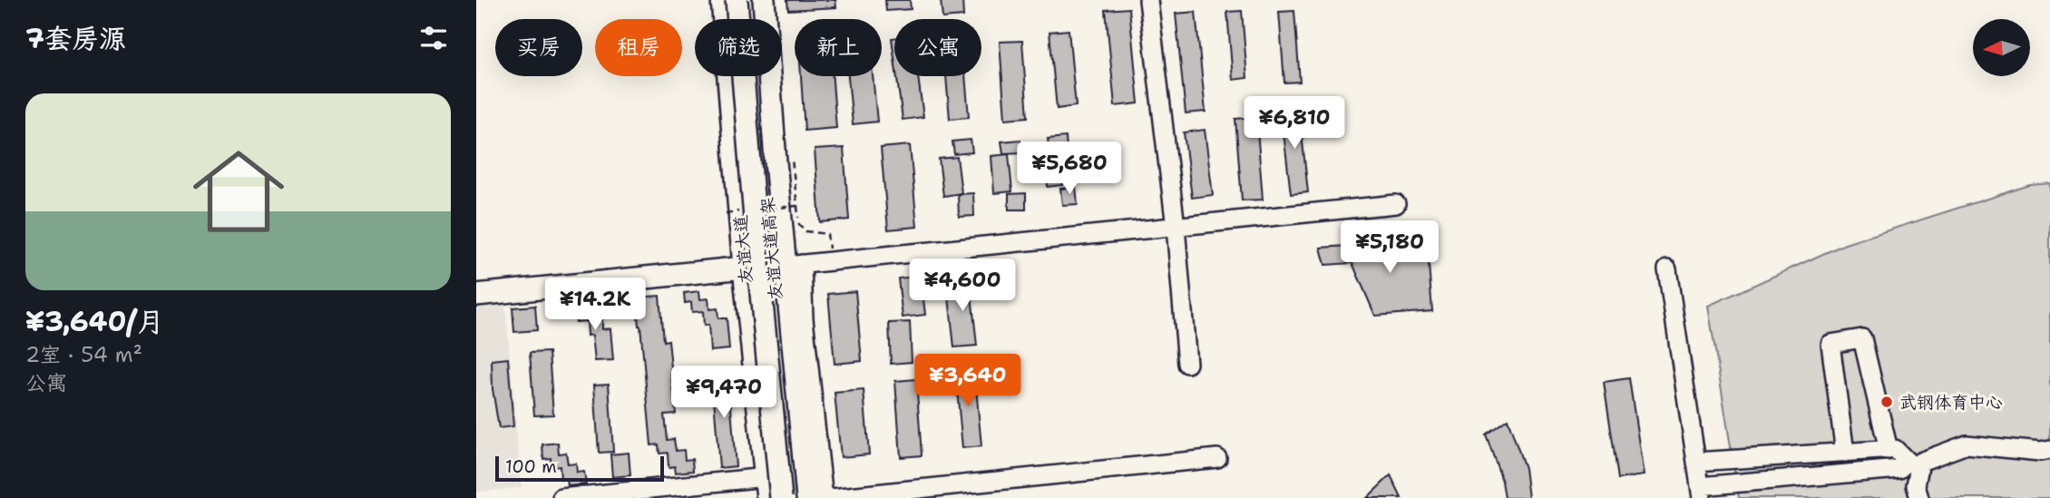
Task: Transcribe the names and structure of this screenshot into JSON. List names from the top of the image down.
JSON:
{
  "streets": {
    "main road": ["友谊大道高架", "友谊大道"]
  },
  "places": ["武钢体育中心"],
  "scale_bar": "100 m",
  "north": "left",
  "page": {
    "heading": "7套房源",
    "chip": [
      "买房",
      "租房",
      "筛选",
      "新上",
      "公寓"
    ],
    "list": [
      {
        "name": "¥3,640/月",
        "note": "2室 · 54 m² · 公寓"
      }
    ],
    "price": [
      "¥6,810",
      "¥5,680",
      "¥5,180",
      "¥4,600",
      "¥14.2K",
      "¥3,640",
      "¥9,470"
    ],
    "scale": "100 m"
  }
}
